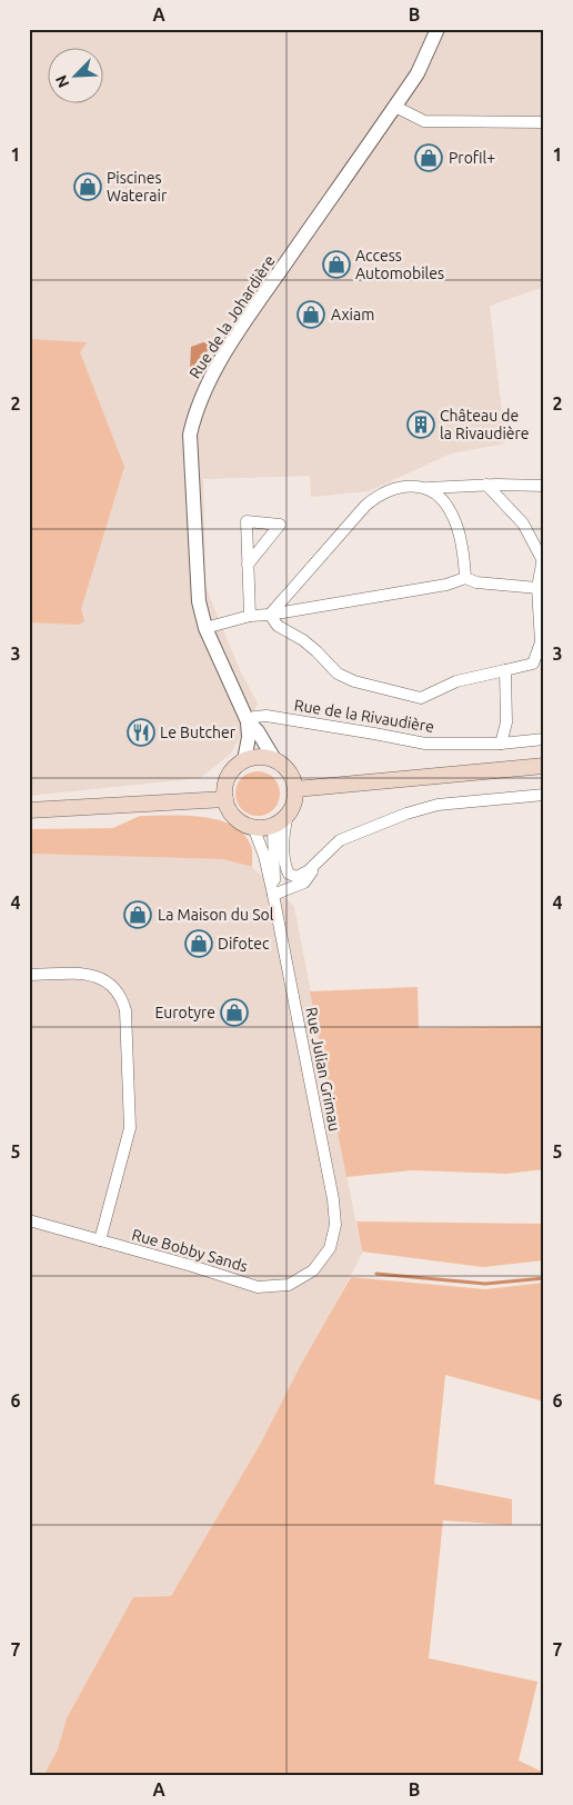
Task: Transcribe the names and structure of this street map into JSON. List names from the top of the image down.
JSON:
{
  "streets": {
    "street": [
      "Rue de la Johardière",
      "Rue de la Rivaudière",
      "Rue Julian Grimau",
      "Rue Bobby Sands"
    ]
  },
  "crossings": [
    ["Rue de la Johardière", "Rue de la Rivaudière"],
    ["Rue de la Johardière", "Rue Julian Grimau"],
    ["Rue Julian Grimau", "Rue Bobby Sands"]
  ],
  "places": {
    "shop": [
      "Profil+",
      "Piscines Waterair",
      "Access Automobiles",
      "Axiam",
      "La Maison du Sol",
      "Difotec",
      "Eurotyre"
    ],
    "building": ["Château de la Rivaudière"],
    "restaurant": ["Le Butcher"]
  },
  "north": "bottom left",
  "grid": {
    "columns": ["A", "B"],
    "rows": [
      "1",
      "2",
      "3",
      "4",
      "5",
      "6",
      "7"
    ]
  }
}
